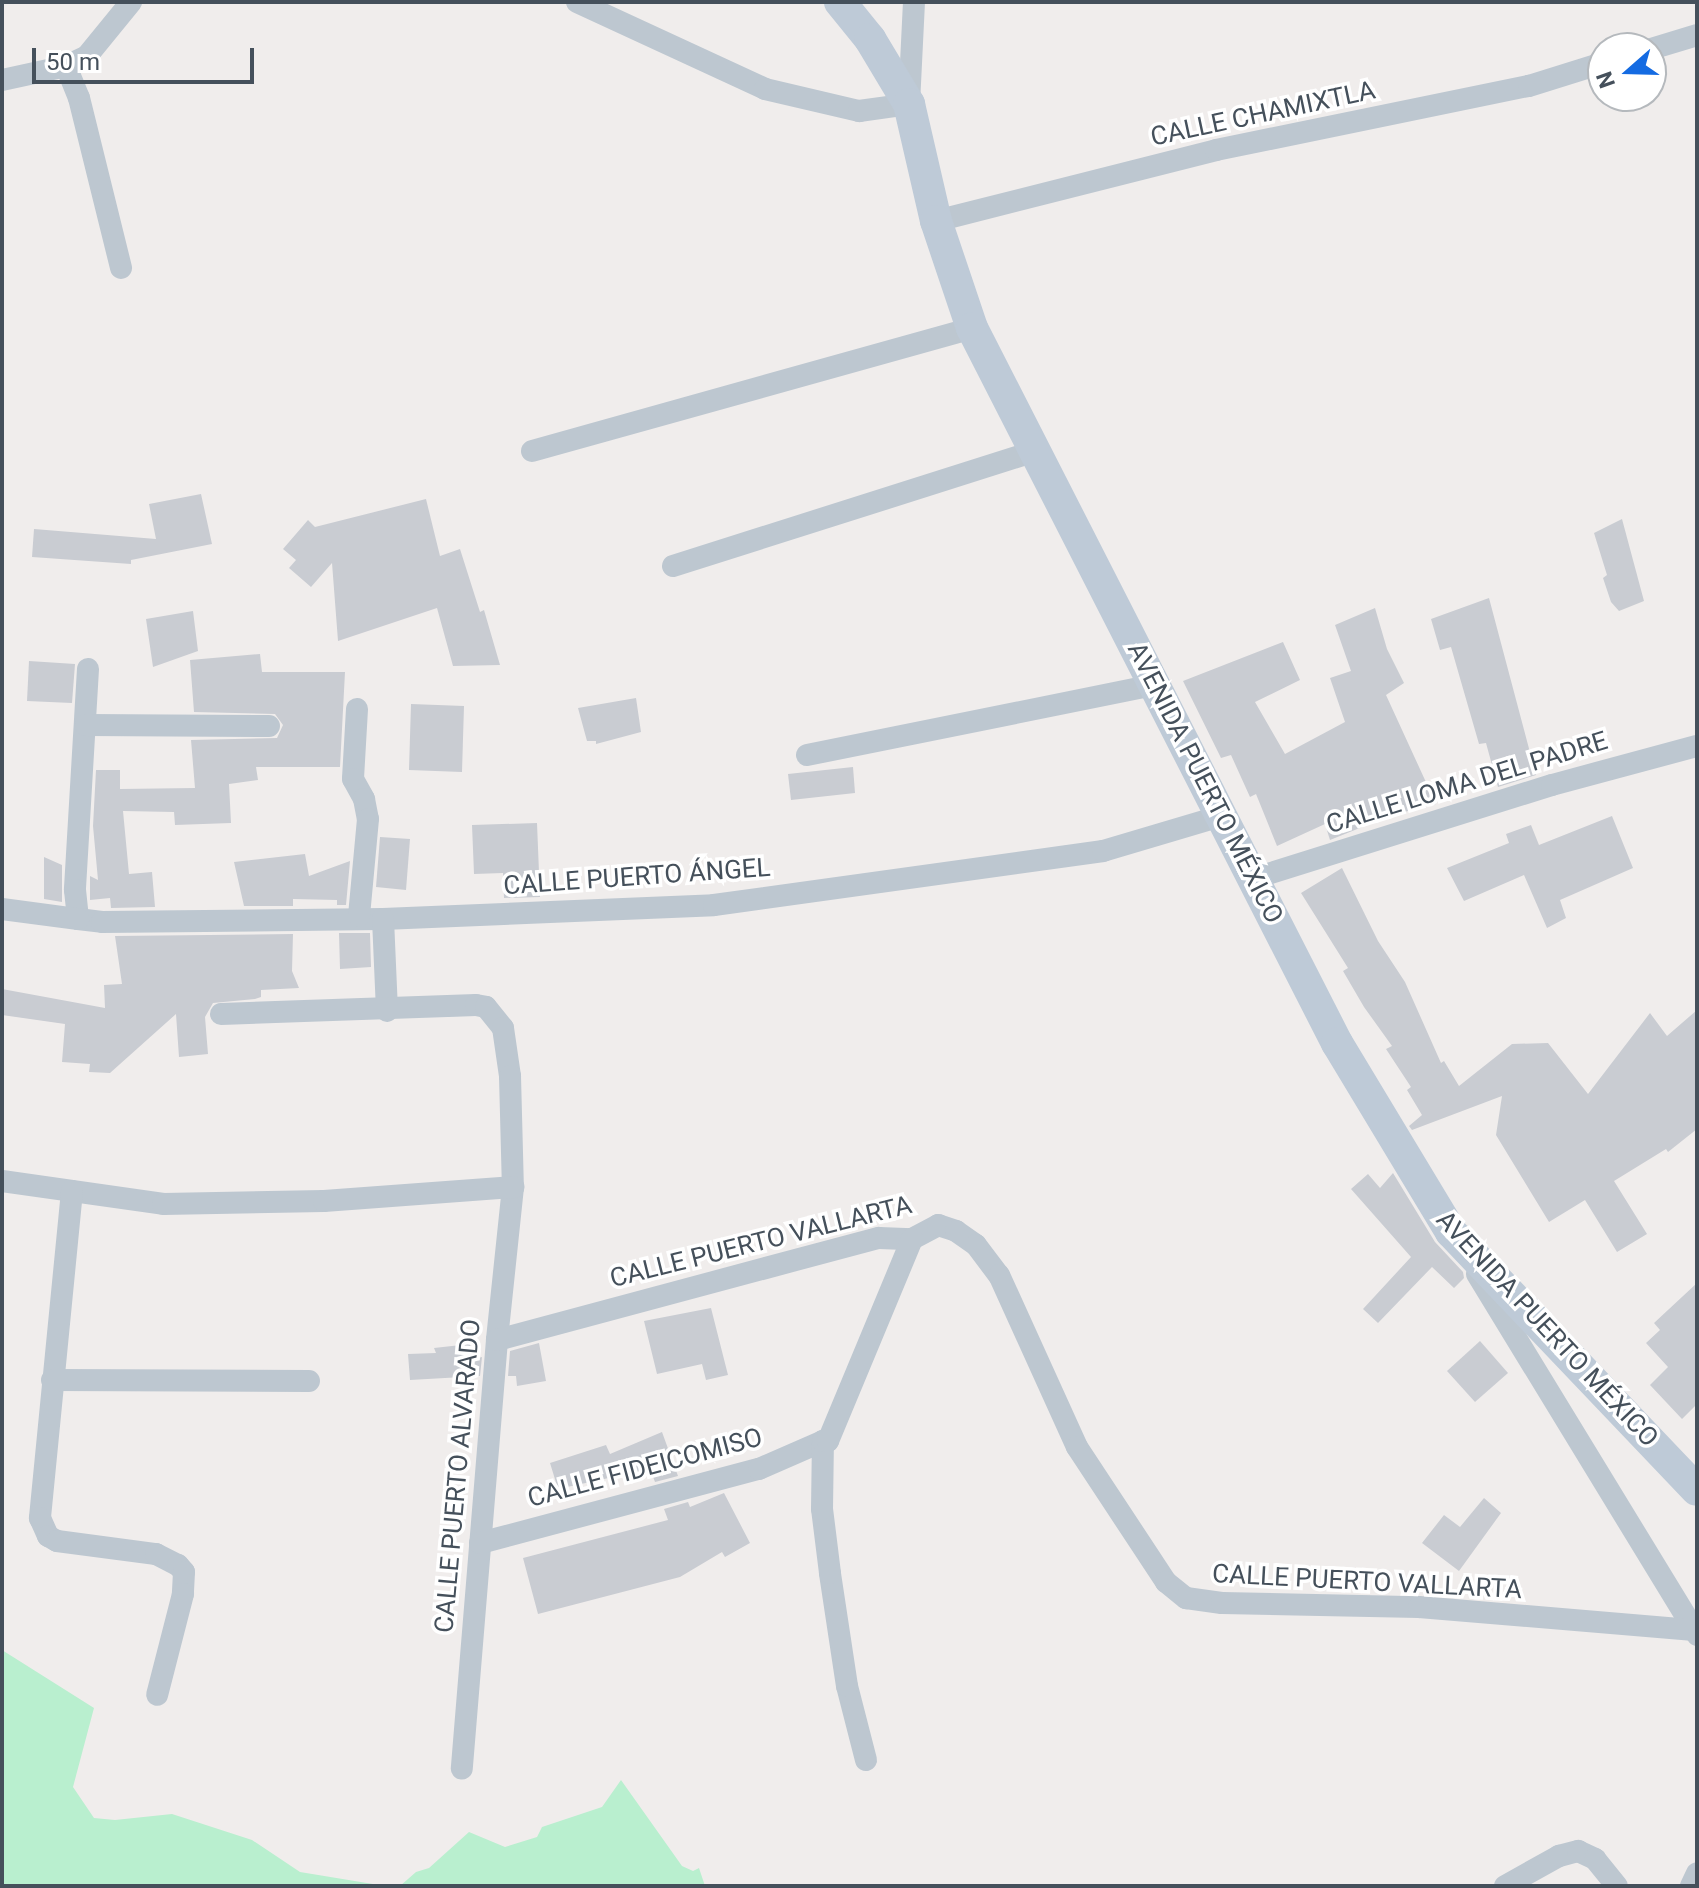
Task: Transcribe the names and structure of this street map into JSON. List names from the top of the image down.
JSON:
{
  "streets": {
    "main road": ["AVENIDA PUERTO MÉXICO"],
    "street": [
      "CALLE CHAMIXTLA",
      "CALLE LOMA DEL PADRE",
      "CALLE PUERTO ÁNGEL",
      "CALLE PUERTO VALLARTA",
      "CALLE FIDEICOMISO",
      "CALLE PUERTO ALVARADO"
    ]
  },
  "crossings": [
    ["CALLE CHAMIXTLA", "AVENIDA PUERTO MÉXICO"],
    ["AVENIDA PUERTO MÉXICO", "CALLE LOMA DEL PADRE"],
    ["AVENIDA PUERTO MÉXICO", "CALLE PUERTO ÁNGEL"],
    ["CALLE PUERTO VALLARTA", "CALLE PUERTO ALVARADO"],
    ["CALLE FIDEICOMISO", "CALLE PUERTO ALVARADO"]
  ],
  "scale_bar": "50 m",
  "north": "left"
}
